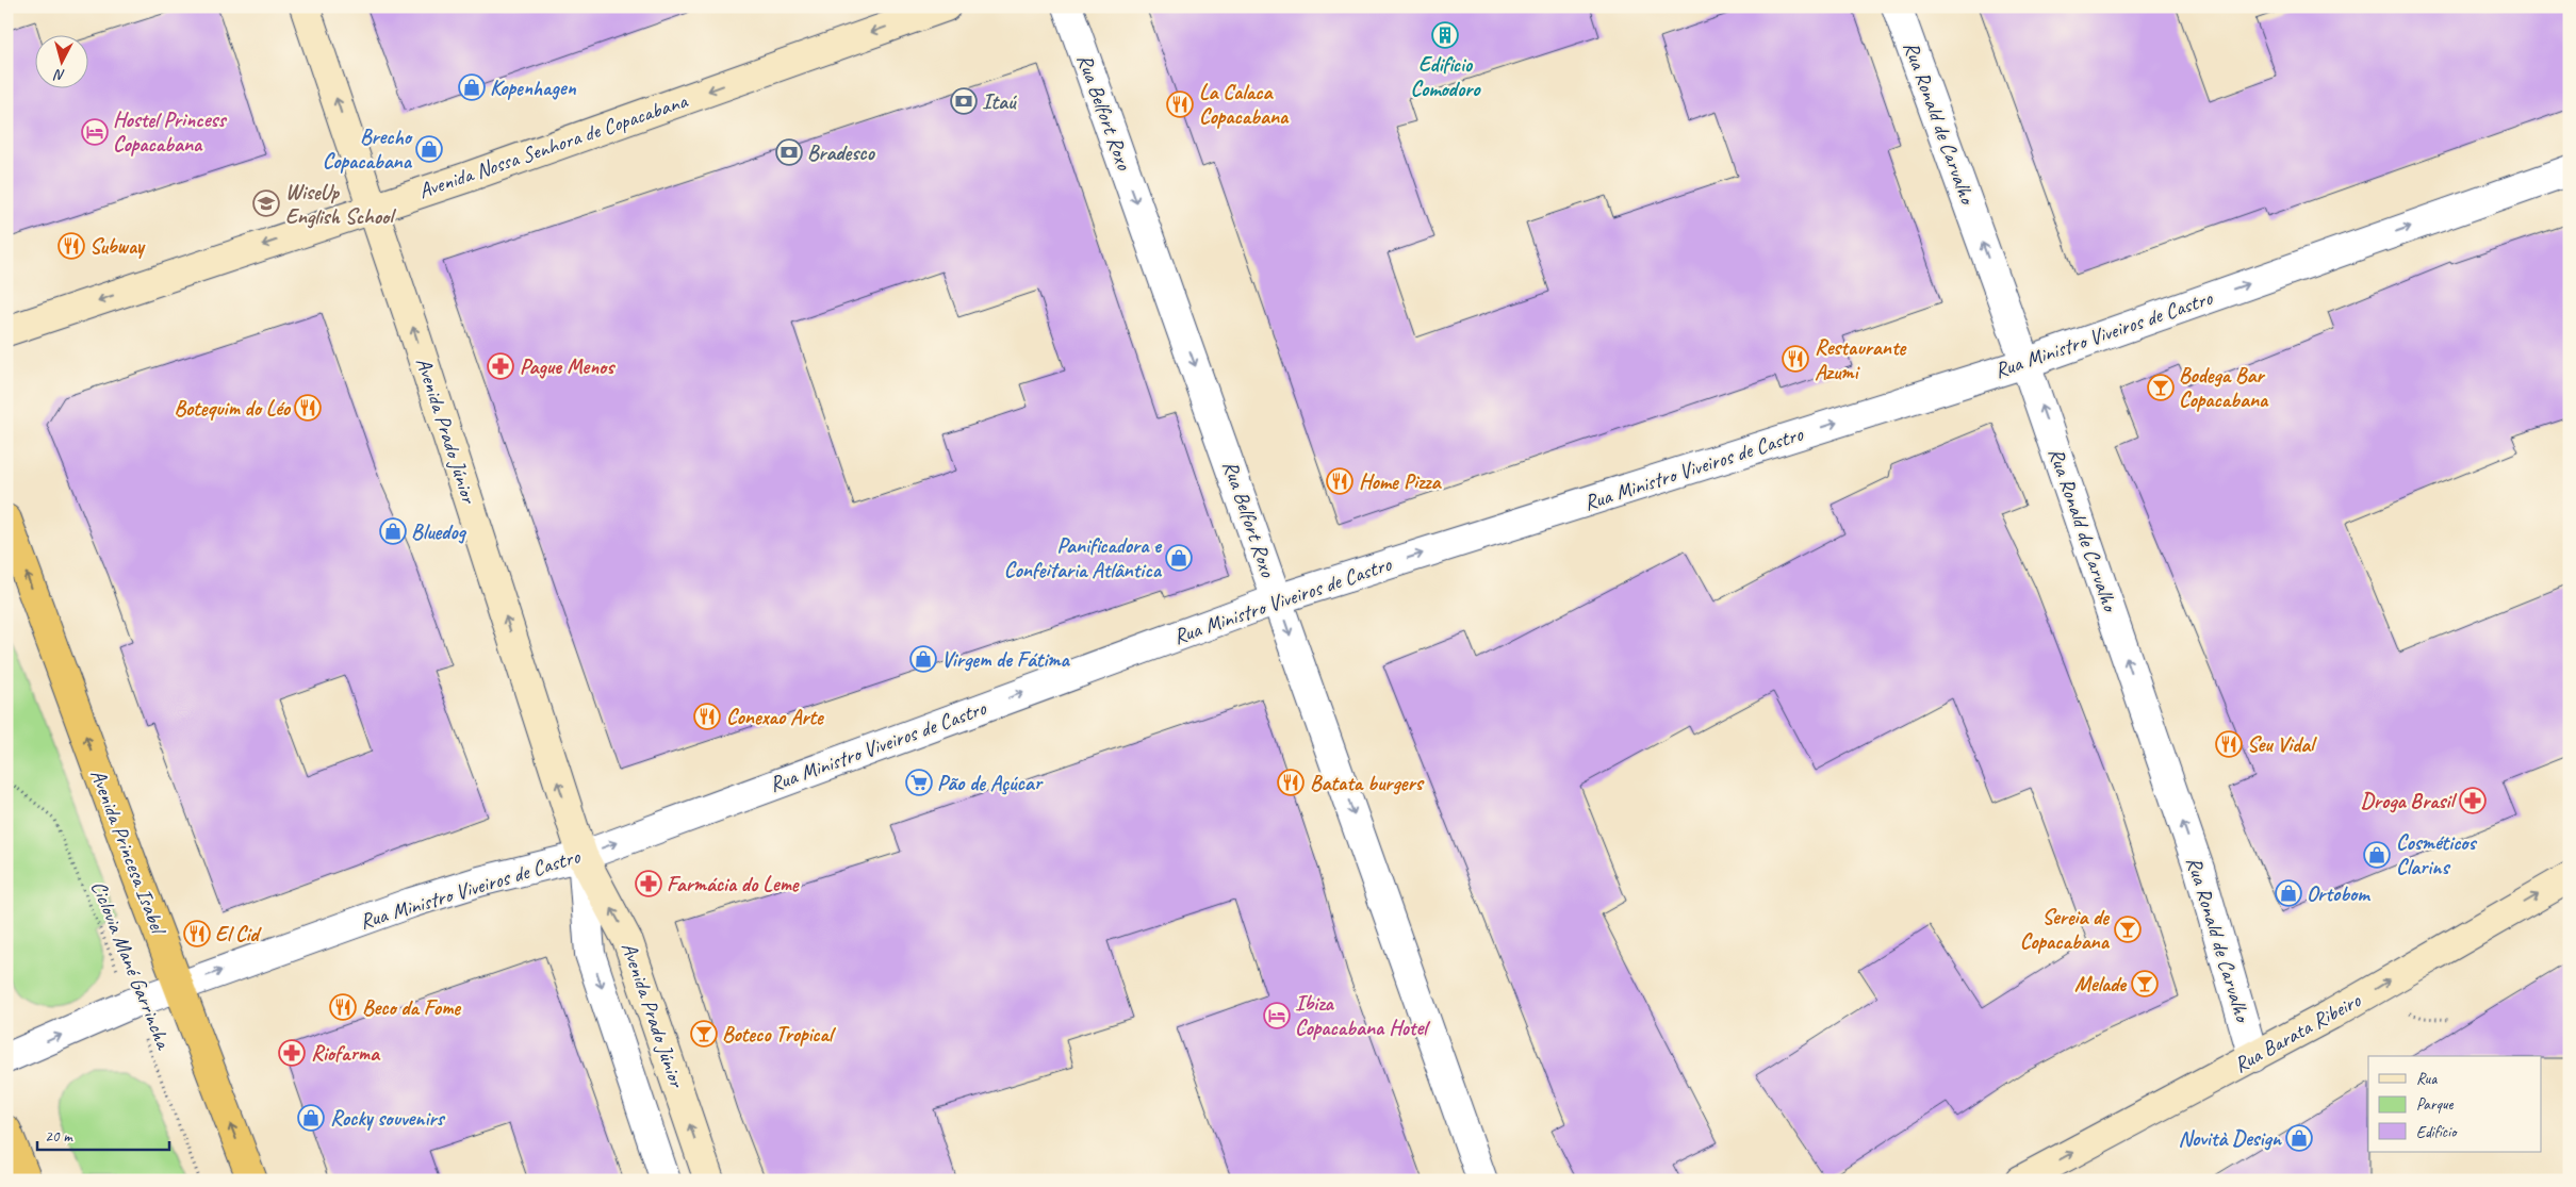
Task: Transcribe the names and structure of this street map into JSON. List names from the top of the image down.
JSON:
{
  "streets": {
    "highway": ["Avenida Princesa Isabel"],
    "main road": ["Avenida Nossa Senhora de Copacabana", "Avenida Prado Júnior", "Rua Barata Ribeiro"],
    "street": ["Rua Belfort Roxo", "Rua Ronald de Carvalho", "Rua Ministro Viveiros de Castro"],
    "path": ["Ciclovia Mané Garrincha"]
  },
  "crossings": [
    ["Rua Belfort Roxo", "Rua Ministro Viveiros de Castro"],
    ["Rua Ronald de Carvalho", "Rua Ministro Viveiros de Castro"],
    ["Rua Ronald de Carvalho", "Rua Barata Ribeiro"],
    ["Avenida Nossa Senhora de Copacabana", "Avenida Prado Júnior"],
    ["Rua Ministro Viveiros de Castro", "Avenida Prado Júnior"],
    ["Rua Ministro Viveiros de Castro", "Avenida Princesa Isabel"],
    ["Rua Ministro Viveiros de Castro", "Ciclovia Mané Garrincha"]
  ],
  "one_way": [
    "Rua Belfort Roxo",
    "Rua Ronald de Carvalho",
    "Avenida Nossa Senhora de Copacabana",
    "Rua Ministro Viveiros de Castro",
    "Avenida Princesa Isabel",
    "Rua Barata Ribeiro"
  ],
  "places": {
    "building": ["Edificio Comodoro"],
    "shop": [
      "Kopenhagen",
      "Brecho Copacabana",
      "Bluedog",
      "Panificadora e Confeitaria Atlântica",
      "Virgem de Fátima",
      "Cosméticos Clarins",
      "Ortobom",
      "Rocky souvenirs",
      "Novità Design"
    ],
    "bank": ["Itaú", "Bradesco"],
    "restaurant": [
      "La Calaca Copacabana",
      "Subway",
      "Restaurante Azumi",
      "Botequim do Léo",
      "Home Pizza",
      "Conexao Arte",
      "Seu Vidal",
      "Batata burgers",
      "El Cid",
      "Beco da Fome"
    ],
    "hotel": ["Hostel Princess Copacabana", "Ibiza Copacabana Hotel"],
    "school or university": ["WiseUp English School"],
    "pharmacy": [
      "Pague Menos",
      "Droga Brasil",
      "Farmácia do Leme",
      "Riofarma"
    ],
    "bar": [
      "Bodega Bar Copacabana",
      "Sereia de Copacabana",
      "Melade",
      "Boteco Tropical"
    ],
    "supermarket": ["Pão de Açúcar"]
  },
  "legend": ["Rua", "Parque", "Edifício"],
  "scale_bar": "20 m",
  "north": "bottom"
}
